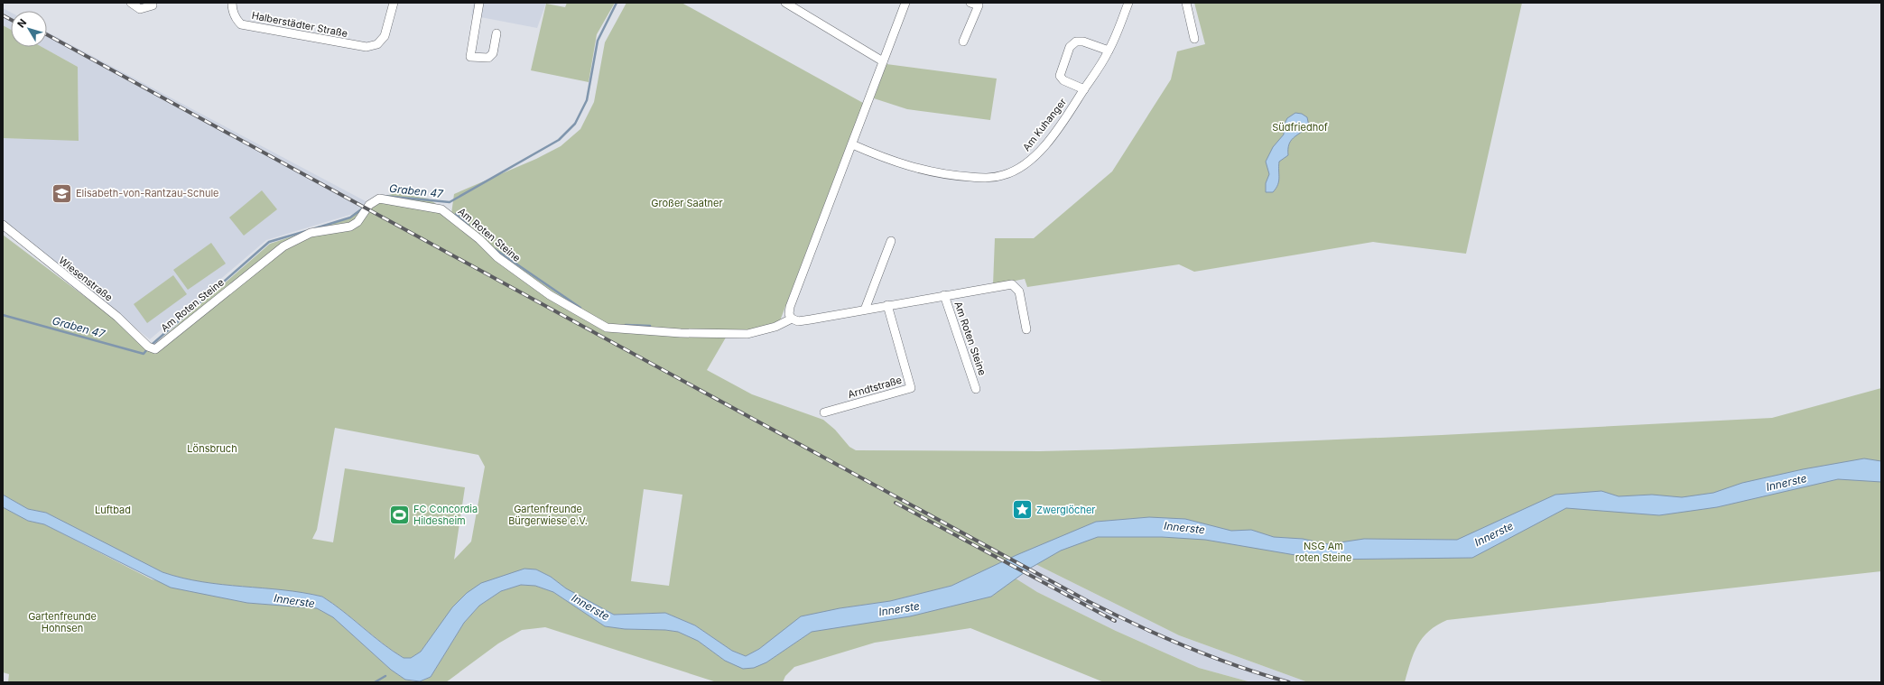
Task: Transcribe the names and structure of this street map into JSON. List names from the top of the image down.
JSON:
{
  "streets": {
    "street": [
      "Halberstädter Straße",
      "Am Kuhanger",
      "Am Roten Steine",
      "Wiesenstraße",
      "Arndtstraße"
    ]
  },
  "crossings": [
    ["Am Roten Steine", "Wiesenstraße"],
    ["Am Roten Steine", "Arndtstraße"]
  ],
  "water": ["Graben 47", "Innerste"],
  "parks": [
    "Südfriedhof",
    "Großer Saatner",
    "Lönsbruch",
    "Gartenfreunde Bürgerwiese e.V.",
    "Luftbad",
    "NSG Am roten Steine",
    "Gartenfreunde Hohnsen"
  ],
  "places": {
    "school or university": ["Elisabeth-von-Rantzau-Schule"],
    "place": ["Zwerglöcher"],
    "sports": ["FC Concordia Hildesheim"]
  },
  "north": "top left"
}
